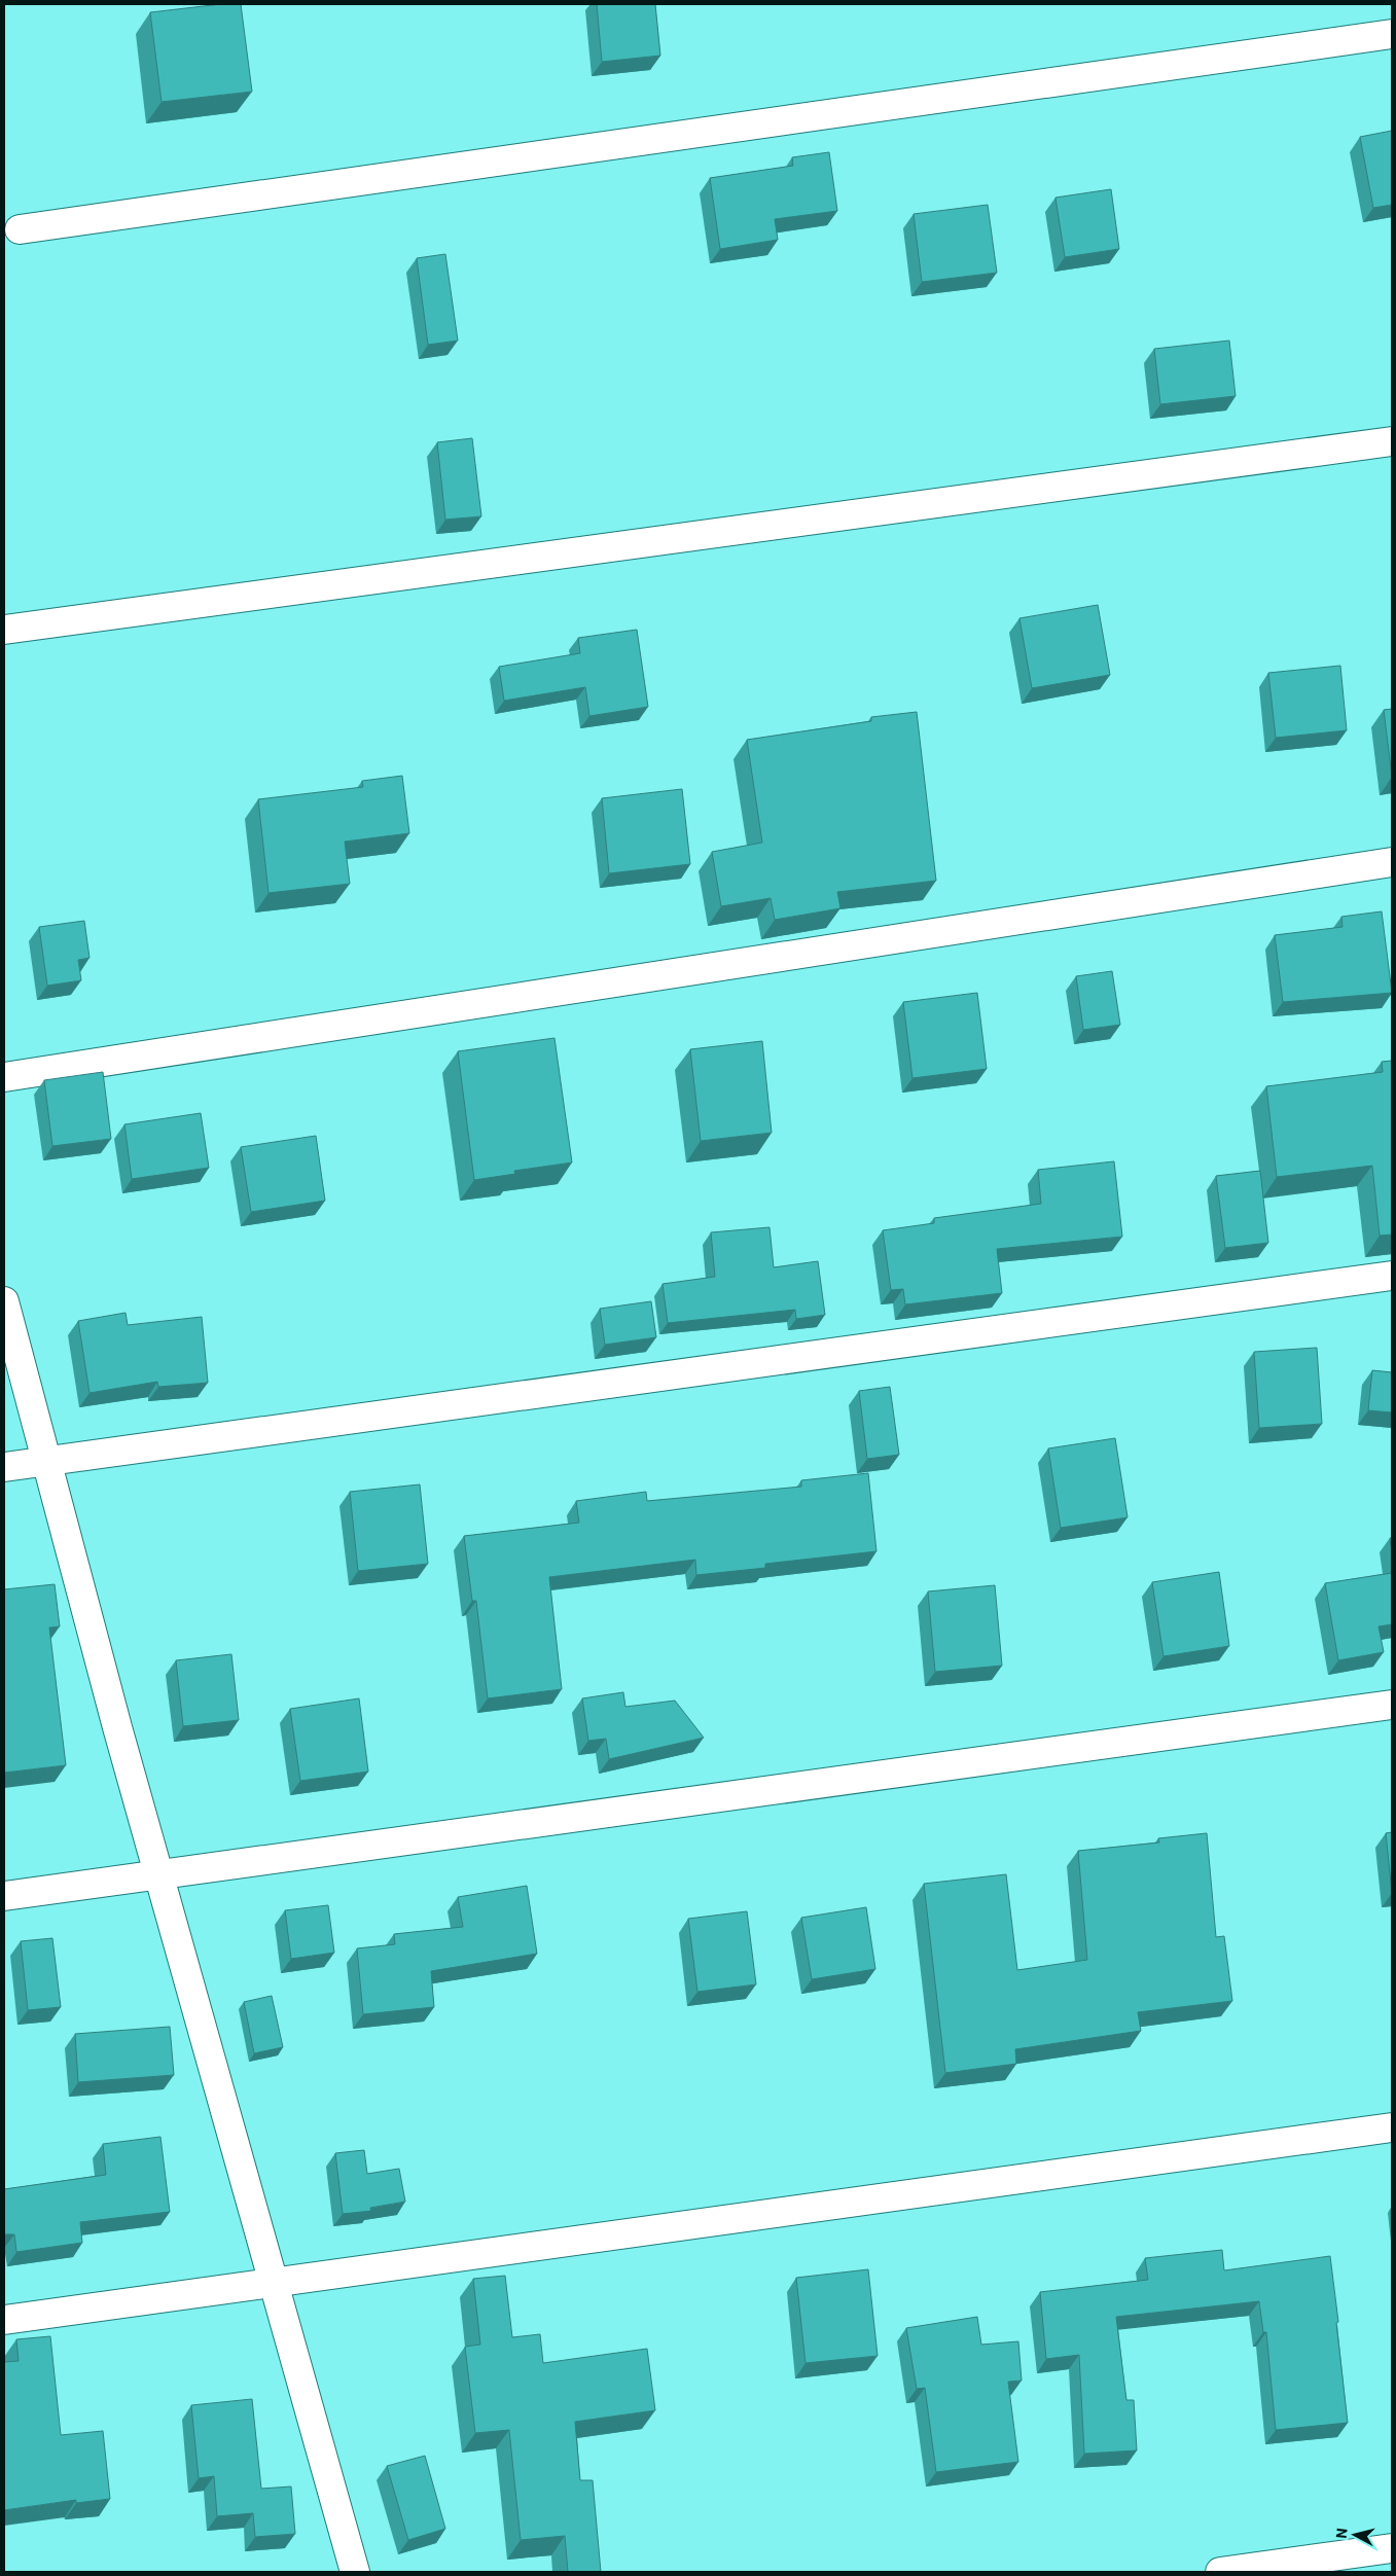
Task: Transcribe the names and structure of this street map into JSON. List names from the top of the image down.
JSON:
{
  "north": "left"
}
